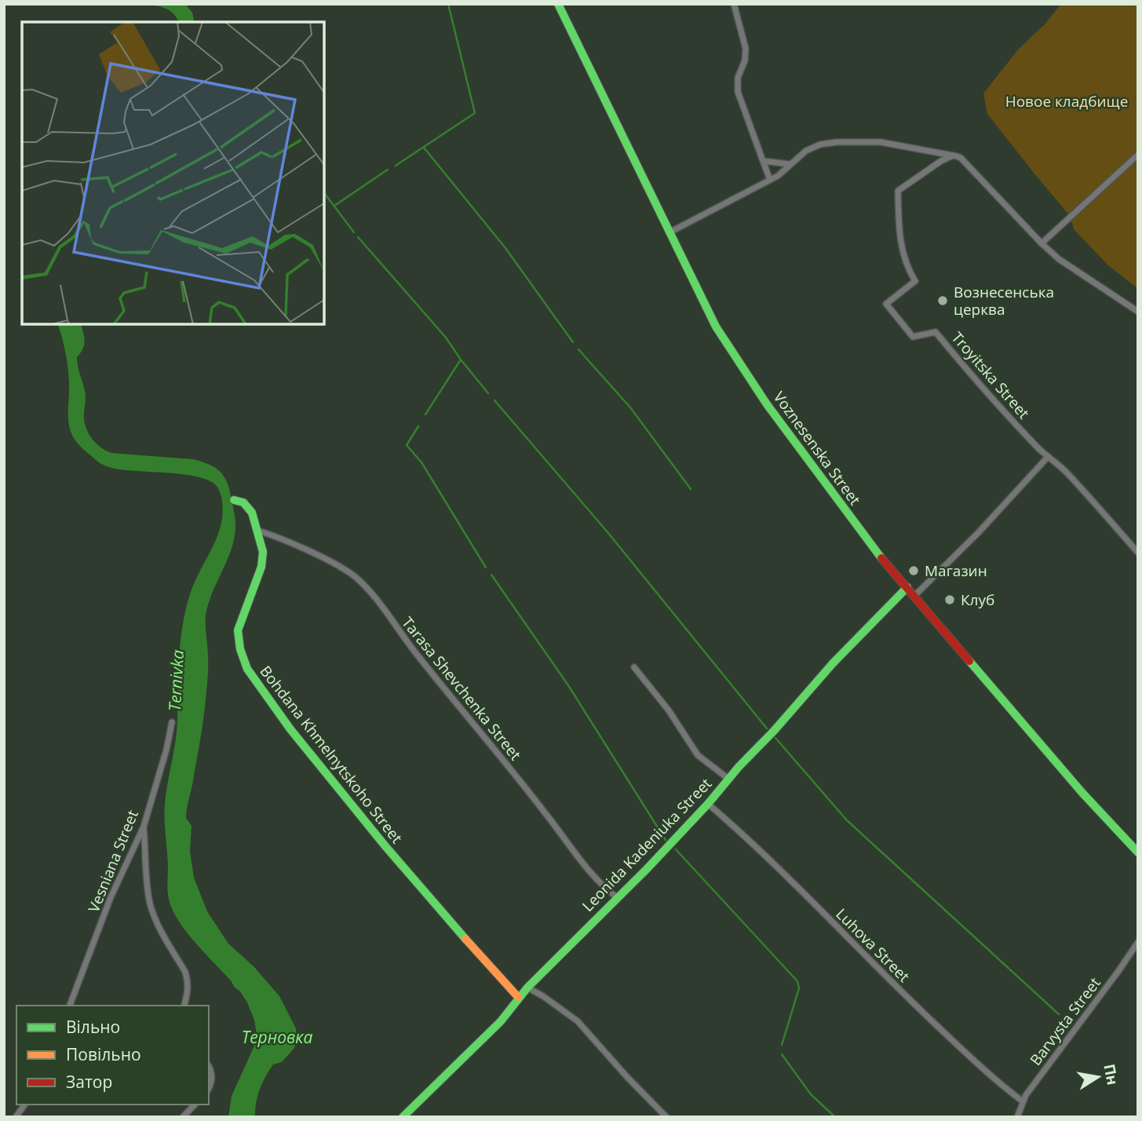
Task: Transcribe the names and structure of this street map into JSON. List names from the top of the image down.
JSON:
{
  "streets": {
    "street": [
      "Troyitska Street",
      "Voznesenska Street",
      "Tarasa Shevchenka Street",
      "Bohdana Khmelnytskoho Street",
      "Leonida Kadeniuka Street",
      "Vesniana Street",
      "Luhova Street",
      "Barvysta Street"
    ]
  },
  "crossings": [
    ["Voznesenska Street", "Leonida Kadeniuka Street"],
    ["Tarasa Shevchenka Street", "Bohdana Khmelnytskoho Street"],
    ["Tarasa Shevchenka Street", "Leonida Kadeniuka Street"],
    ["Bohdana Khmelnytskoho Street", "Leonida Kadeniuka Street"],
    ["Leonida Kadeniuka Street", "Luhova Street"],
    ["Luhova Street", "Barvysta Street"]
  ],
  "water": ["Ternivka", "Терновка"],
  "parks": ["Новое кладбище"],
  "places": ["Вознесенська церква", "Магазин", "Клуб"],
  "legend": ["Вільно", "Повільно", "Затор"],
  "north": "right"
}
